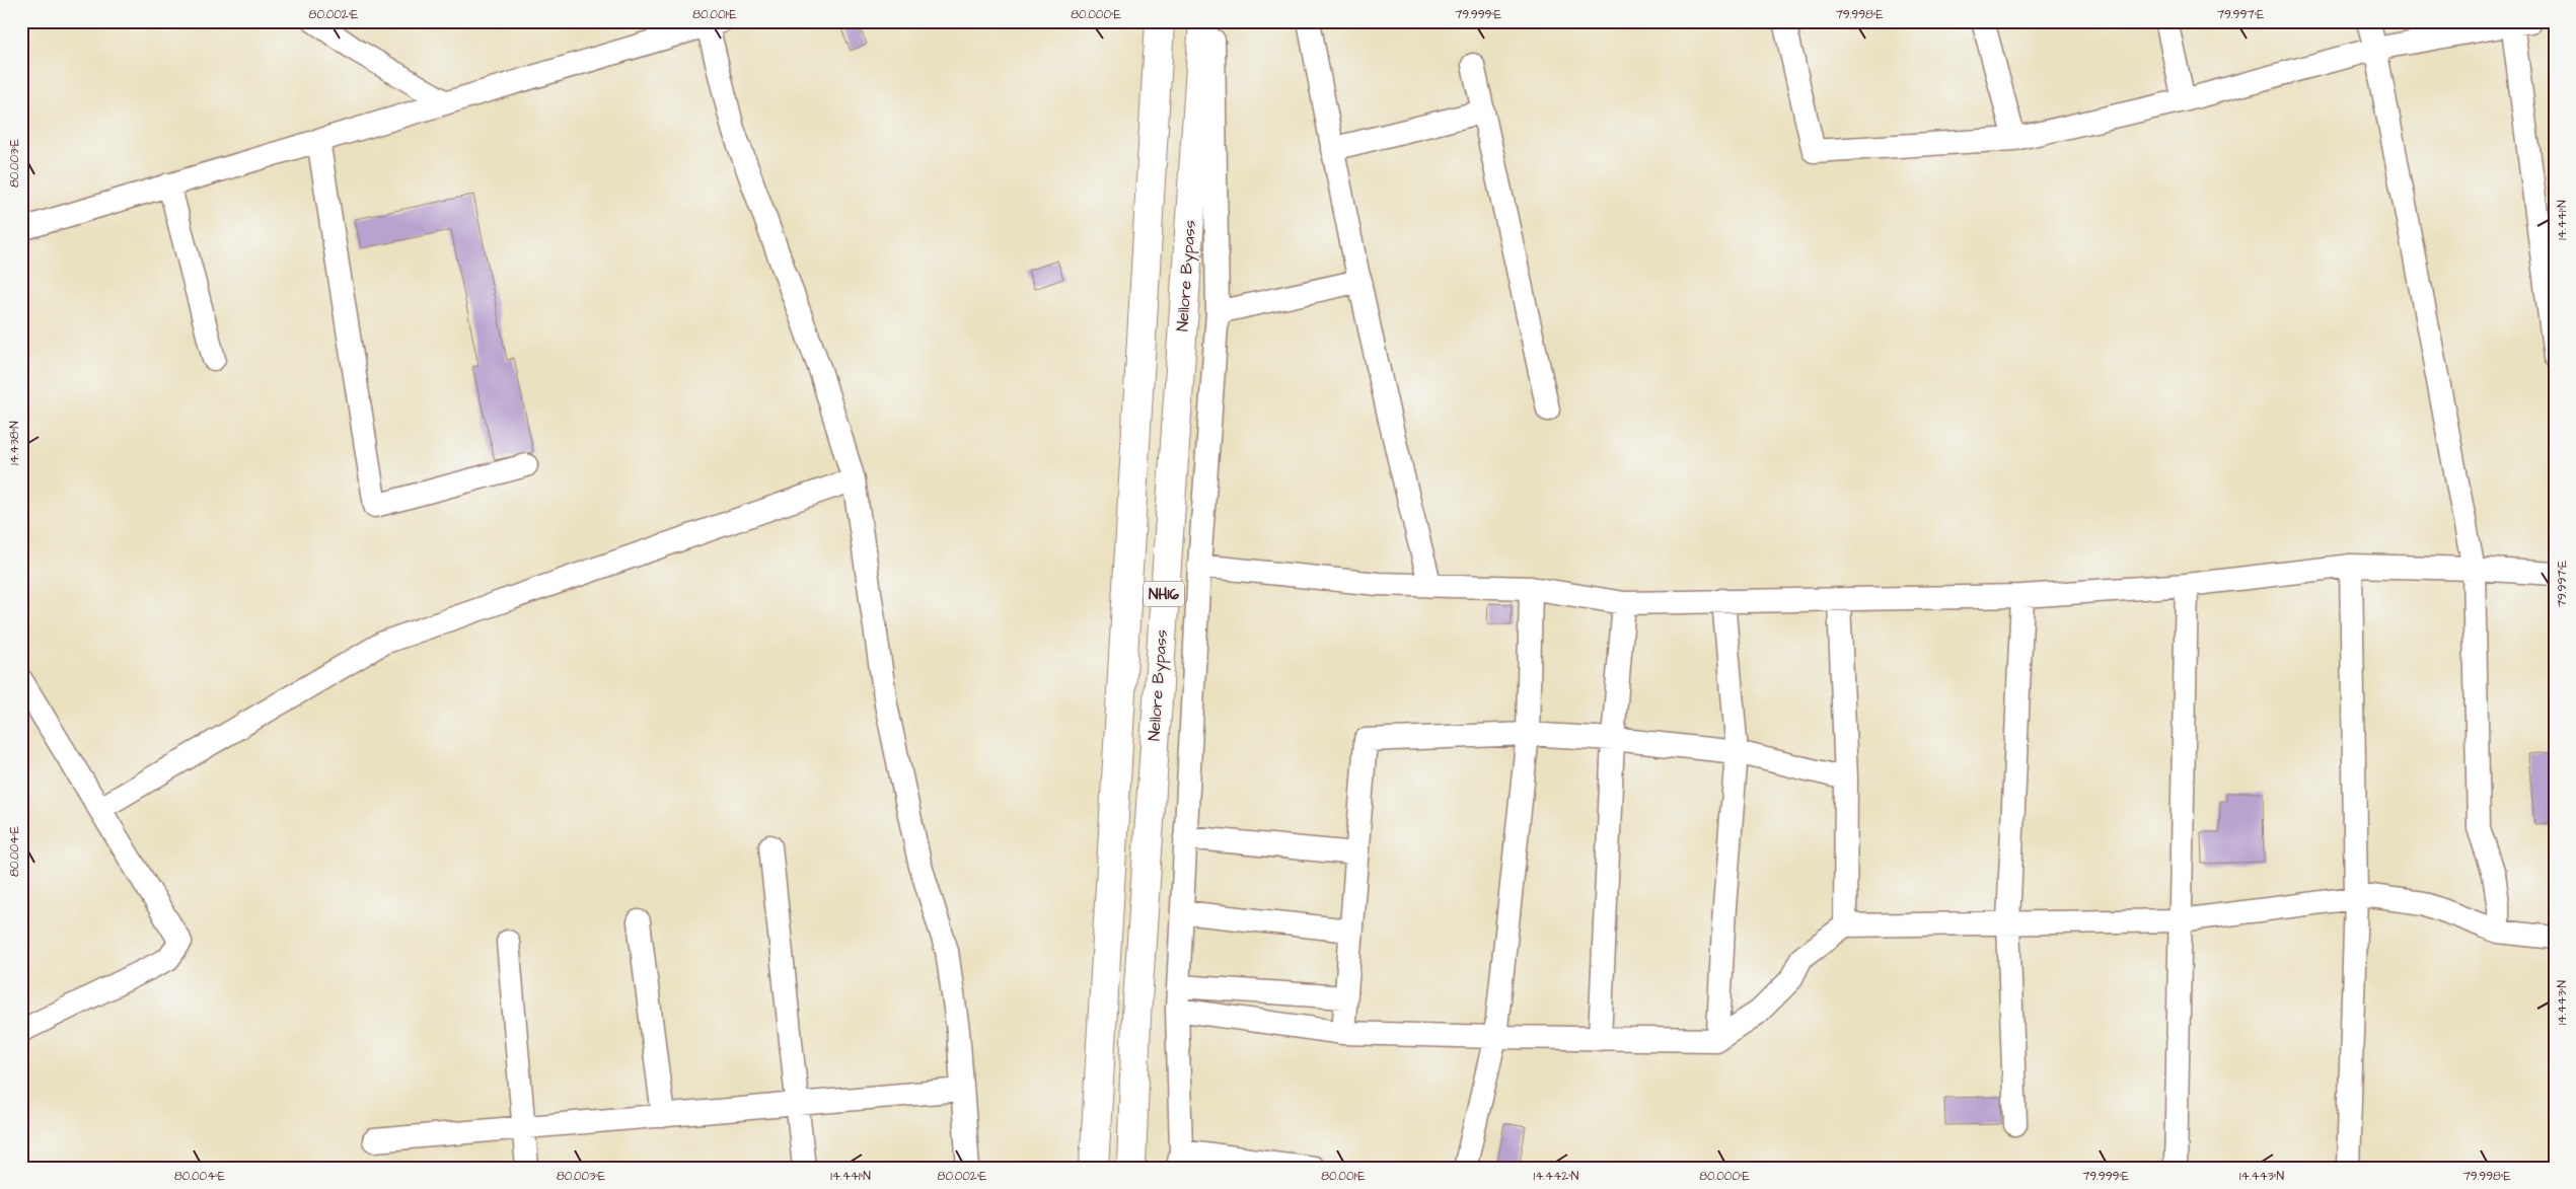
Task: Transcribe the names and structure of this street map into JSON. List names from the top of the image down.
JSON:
{
  "streets": {
    "highway": ["Nellore Bypass", "NH16"]
  },
  "coordinates": [
    "80.002°E",
    "80.001°E",
    "80.000°E",
    "79.999°E",
    "79.998°E",
    "79.997°E",
    "80.003°E",
    "14.441°N",
    "14.438°N",
    "80.004°E",
    "14.443°N",
    "14.442°N"
  ]
}
